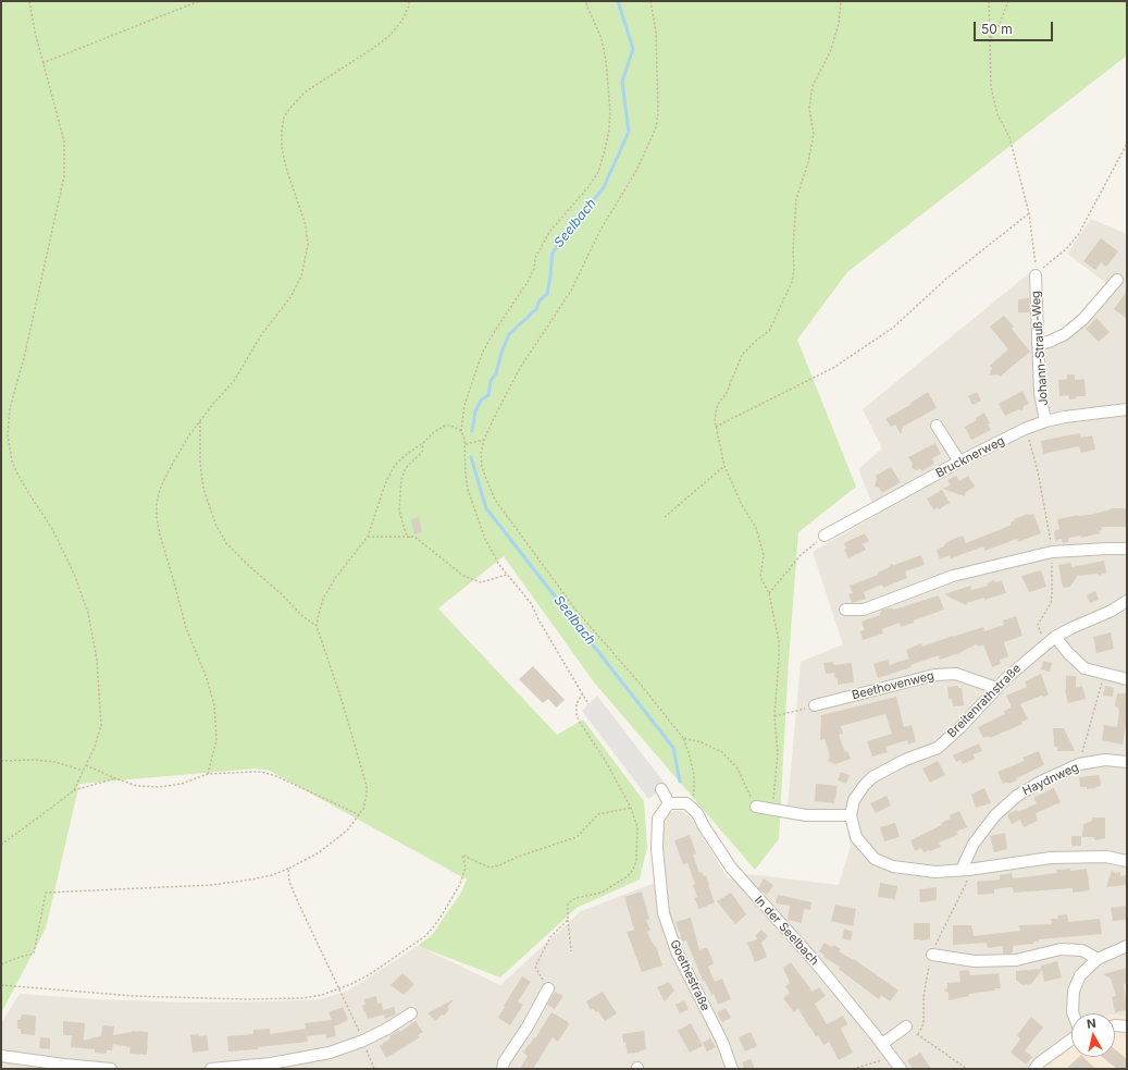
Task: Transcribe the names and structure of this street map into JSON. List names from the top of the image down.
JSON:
{
  "streets": {
    "street": [
      "Johann-Strauß-Weg",
      "Brucknerweg",
      "Beethovenweg",
      "Breitenrathstraße",
      "Haydnweg",
      "In der Seelbach",
      "Goethestraße"
    ]
  },
  "crossings": [
    ["Johann-Strauß-Weg", "Brucknerweg"],
    ["Beethovenweg", "Breitenrathstraße"]
  ],
  "water": ["Seelbach"],
  "scale_bar": "50 m",
  "north": "top"
}
